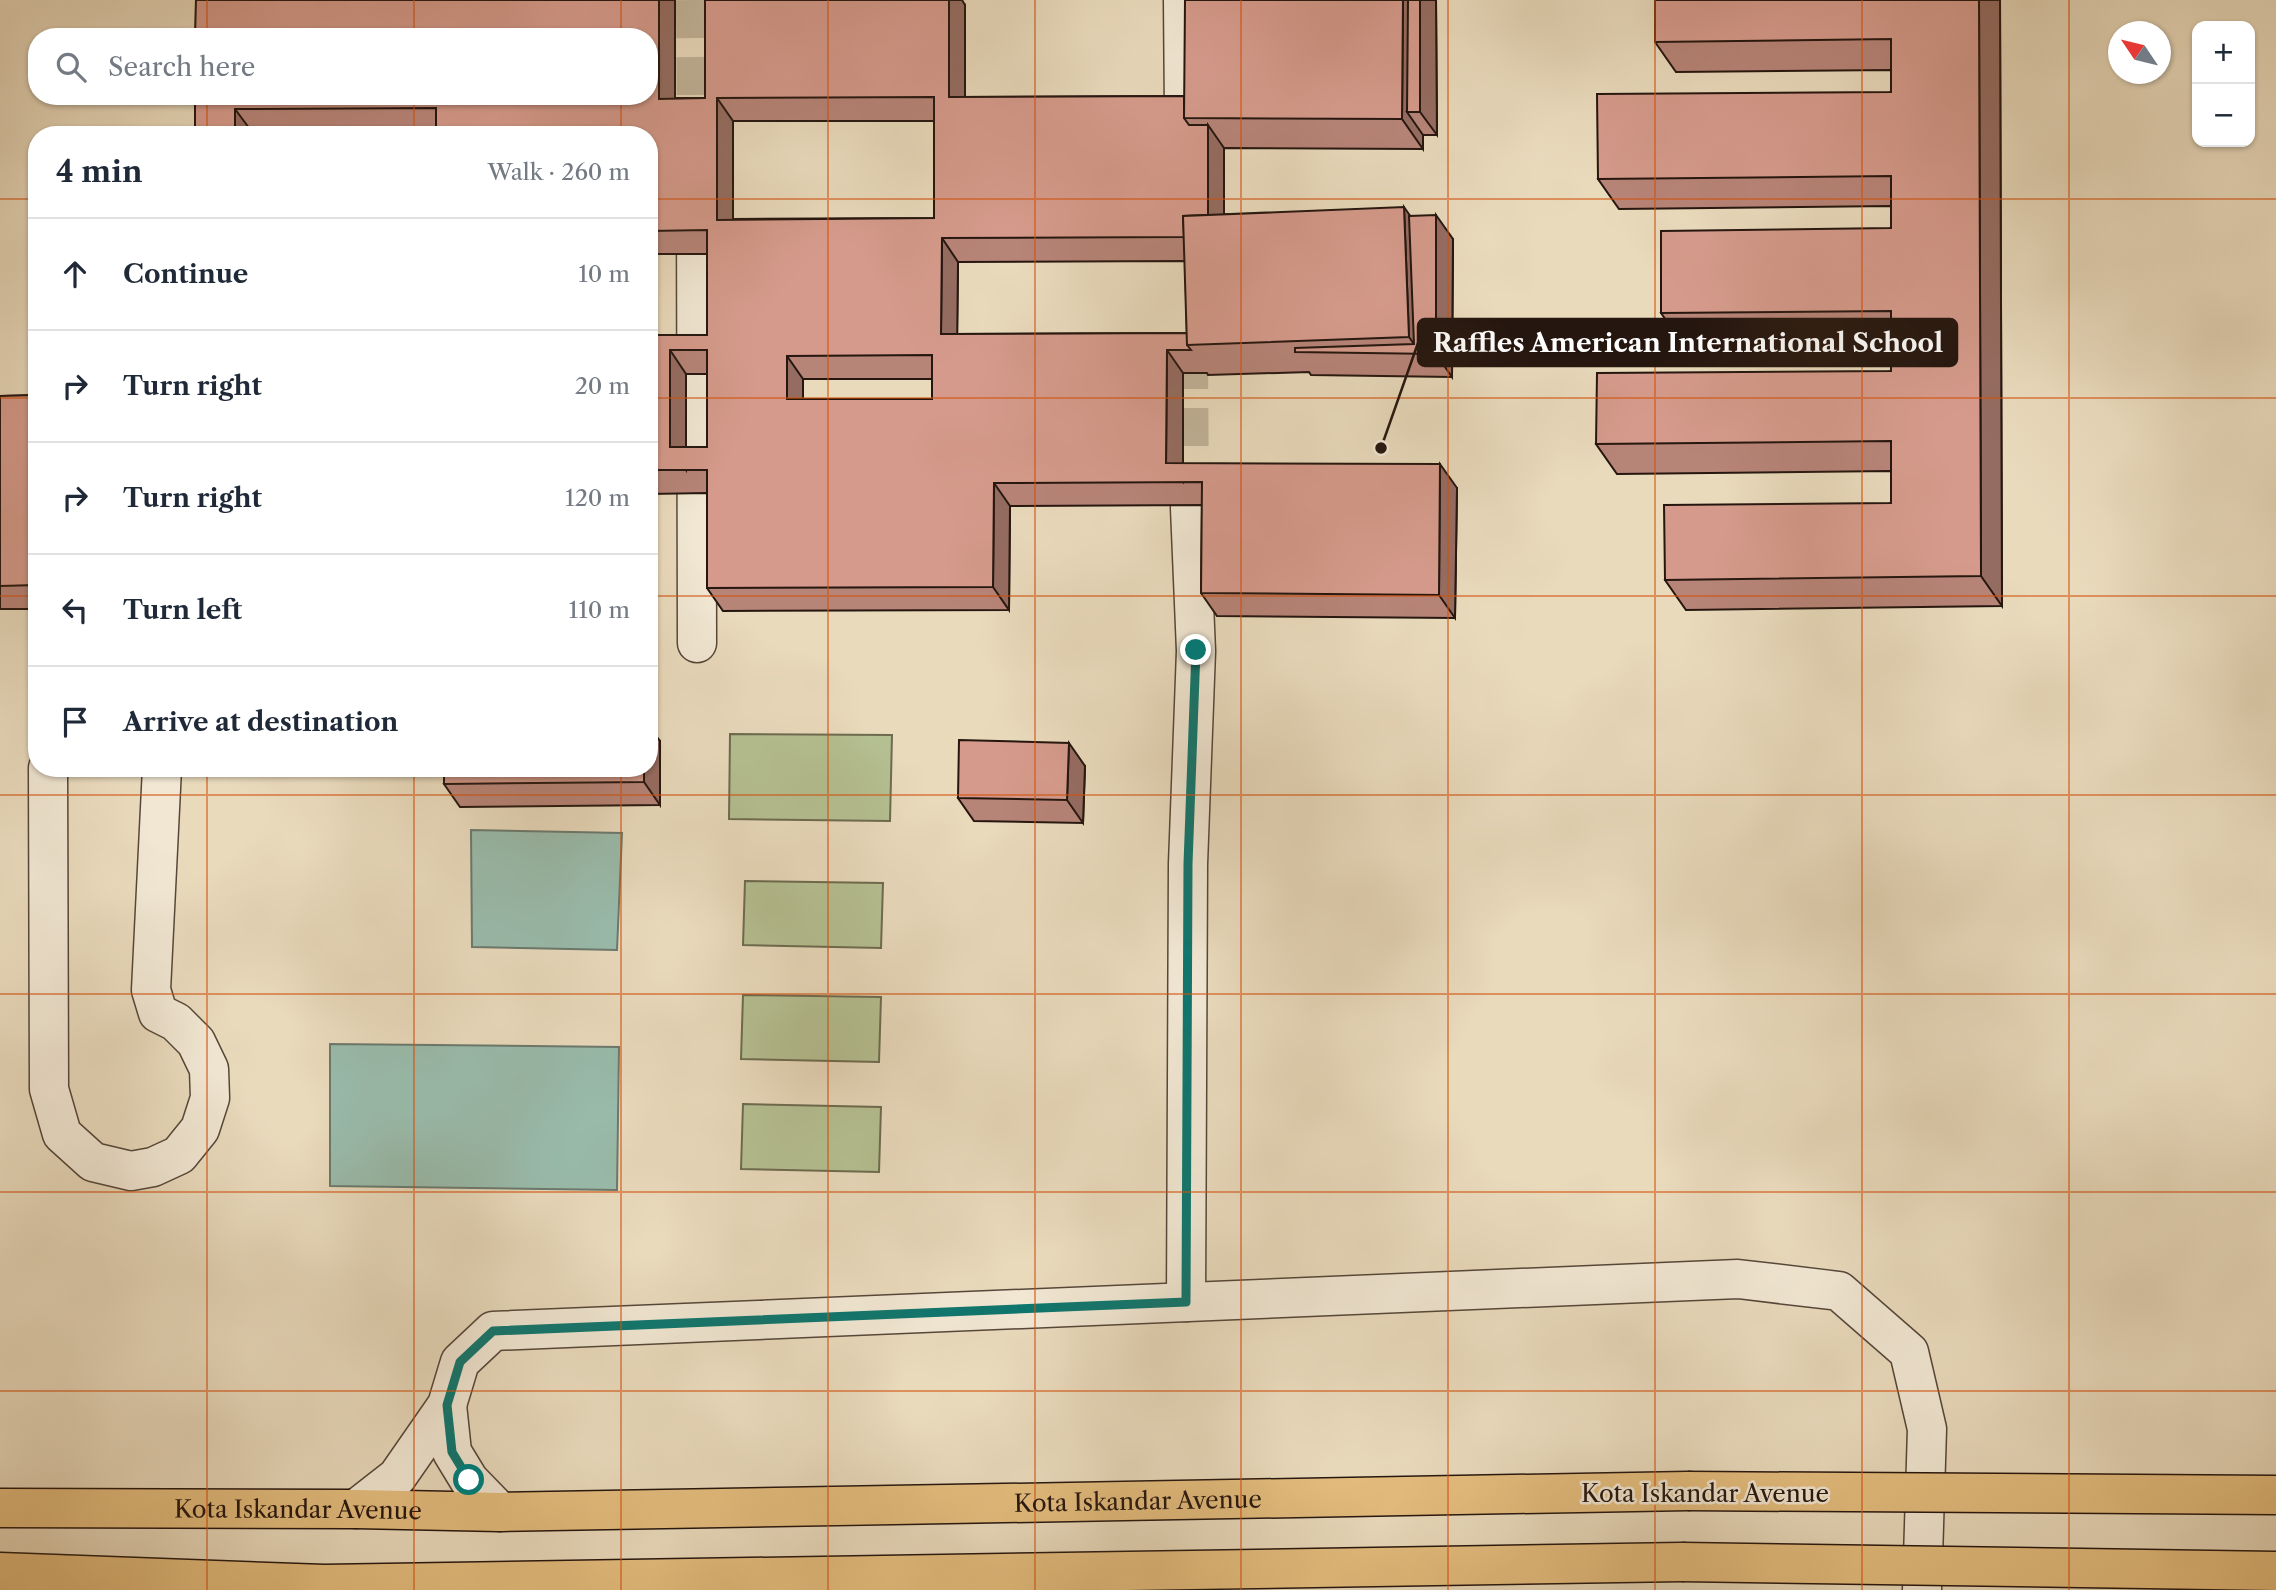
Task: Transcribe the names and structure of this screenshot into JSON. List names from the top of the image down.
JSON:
{
  "streets": {
    "highway": ["Kota Iskandar Avenue"]
  },
  "places": ["Raffles American International School"],
  "north": "top left",
  "page": {
    "map_buttons": ["+", "−"],
    "search": "Search here",
    "heading": ["4 min", "Walk · 260 m"],
    "list": [
      ["Continue", "10 m"],
      ["Turn right", "20 m"],
      ["Turn right", "120 m"],
      ["Turn left", "110 m"],
      "Arrive at destination"
    ]
  }
}
